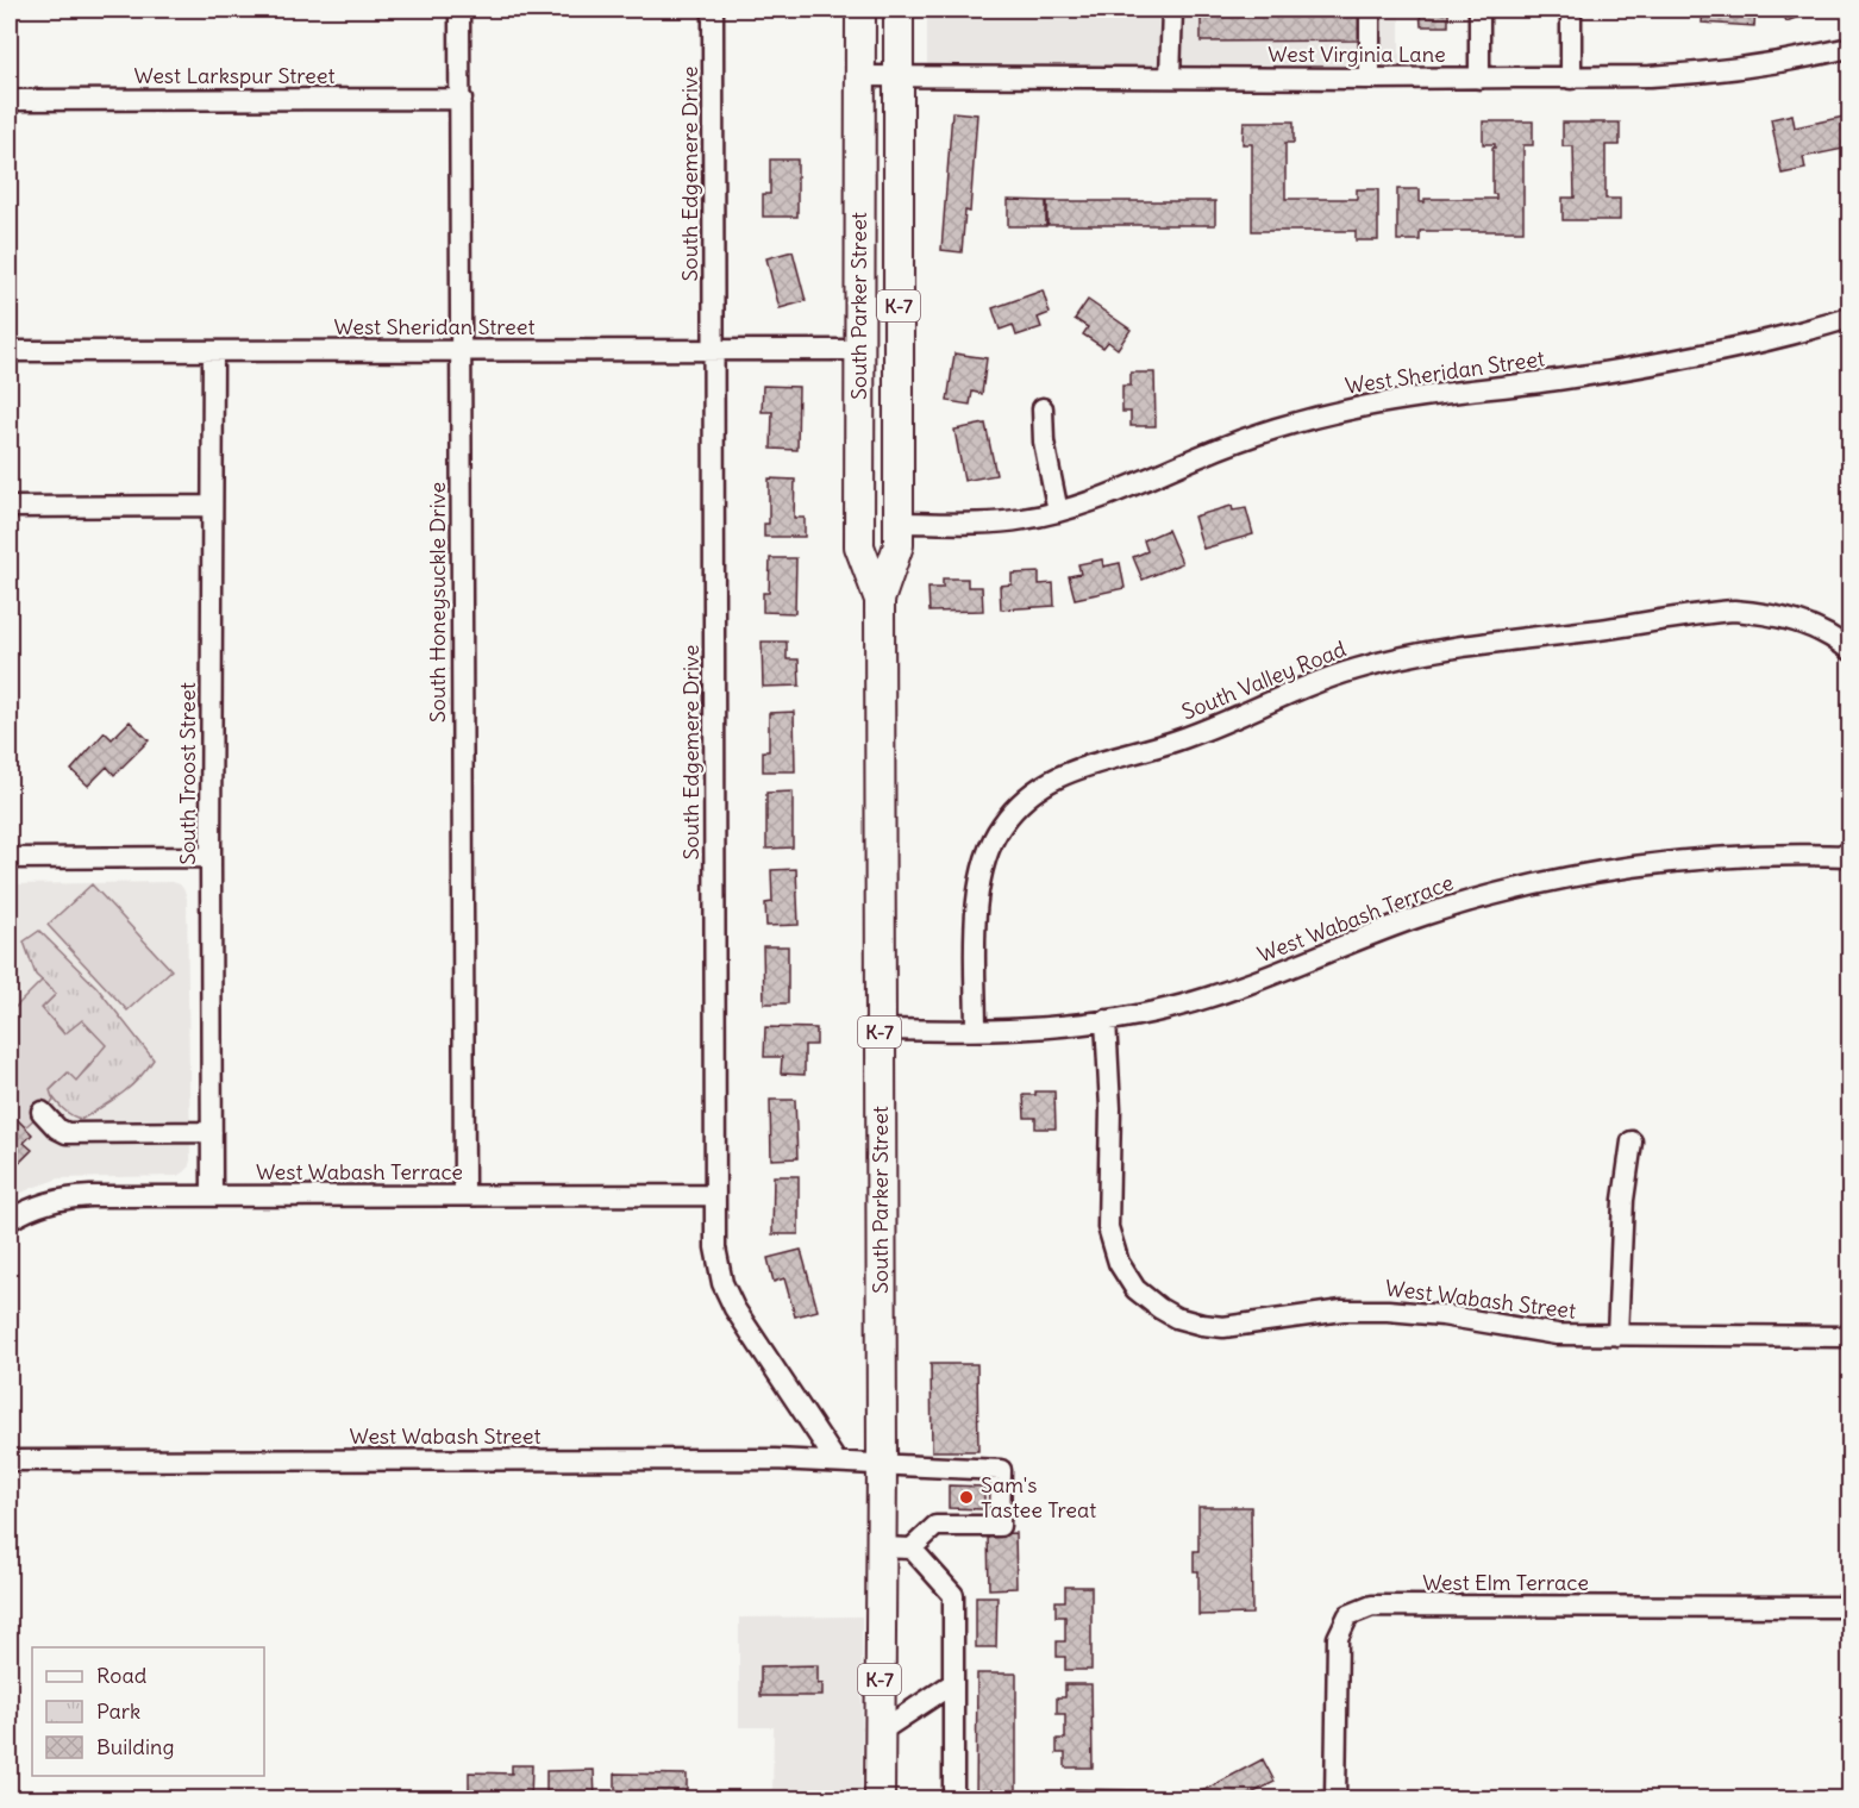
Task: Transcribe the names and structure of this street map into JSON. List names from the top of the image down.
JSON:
{
  "streets": {
    "highway": ["South Parker Street", "K-7"],
    "street": [
      "West Virginia Lane",
      "West Larkspur Street",
      "South Edgemere Drive",
      "West Sheridan Street",
      "South Honeysuckle Drive",
      "South Valley Road",
      "South Troost Street",
      "West Wabash Terrace",
      "West Wabash Street",
      "West Elm Terrace"
    ]
  },
  "crossings": [
    ["West Virginia Lane", "South Parker Street"],
    ["West Larkspur Street", "South Honeysuckle Drive"],
    ["South Edgemere Drive", "West Sheridan Street"],
    ["South Edgemere Drive", "West Wabash Terrace"],
    ["South Edgemere Drive", "West Wabash Street"],
    ["South Parker Street", "West Sheridan Street"],
    ["South Parker Street", "West Wabash Terrace"],
    ["South Parker Street", "West Wabash Street"],
    ["West Sheridan Street", "South Honeysuckle Drive"],
    ["West Sheridan Street", "South Troost Street"],
    ["South Honeysuckle Drive", "West Wabash Terrace"],
    ["South Valley Road", "West Wabash Terrace"],
    ["South Troost Street", "West Wabash Terrace"],
    ["West Wabash Terrace", "West Wabash Street"]
  ],
  "places": ["Sam's Tastee Treat"],
  "legend": ["Road", "Park", "Building"]
}
